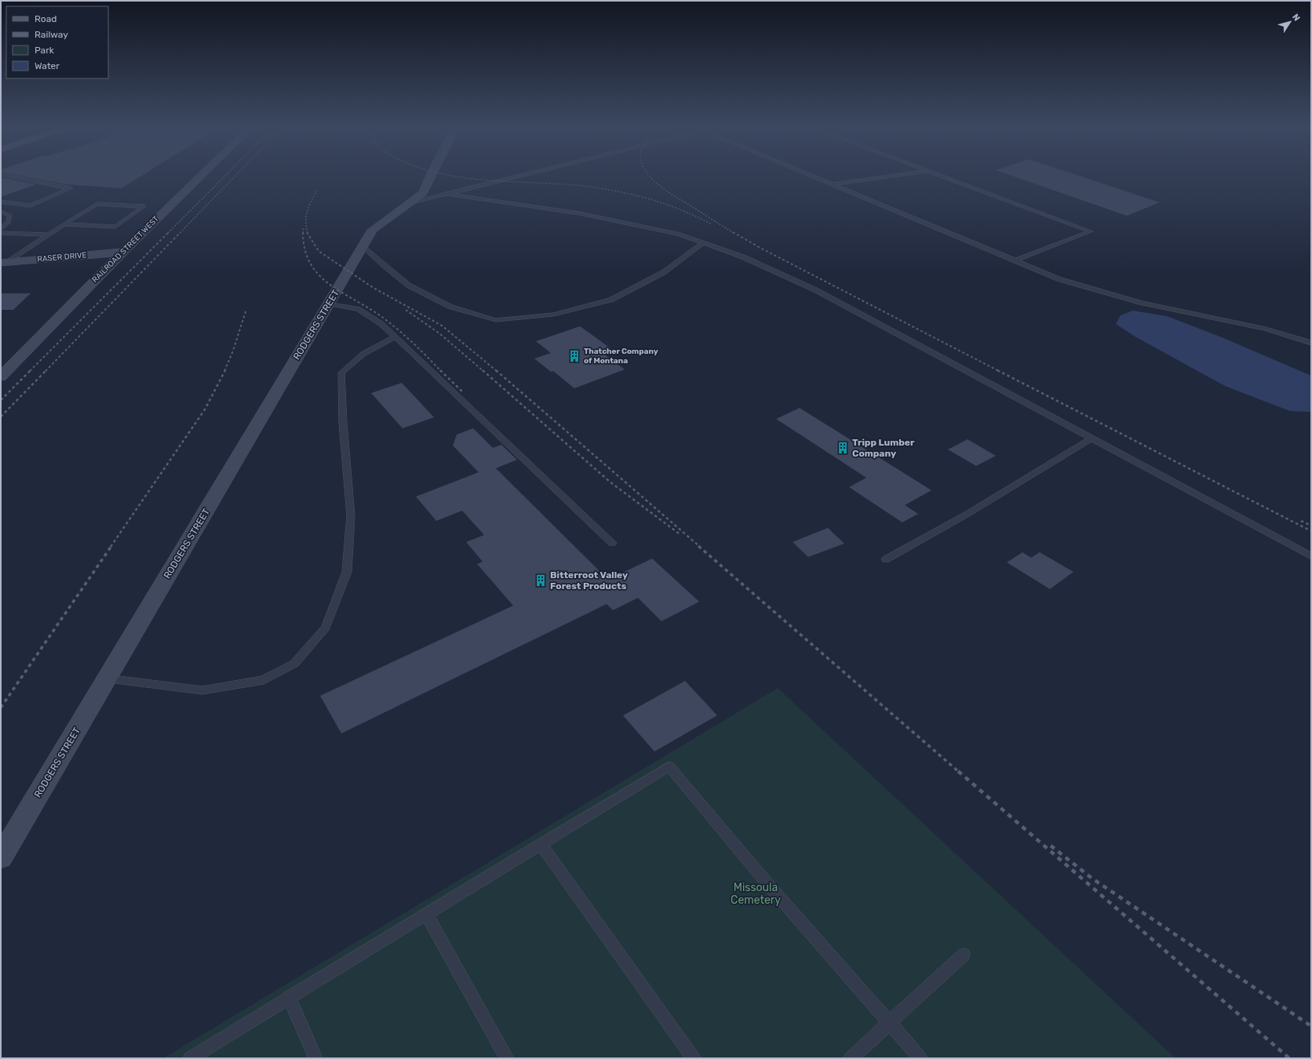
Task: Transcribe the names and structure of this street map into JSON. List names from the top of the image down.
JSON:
{
  "streets": {
    "street": ["RAILROAD STREET WEST", "RASER DRIVE", "RODGERS STREET"]
  },
  "crossings": [
    ["RAILROAD STREET WEST", "RASER DRIVE"]
  ],
  "parks": ["Missoula Cemetery"],
  "places": {
    "building": ["Thatcher Company of Montana", "Tripp Lumber Company", "Bitterroot Valley Forest Products"]
  },
  "legend": [
    "Road",
    "Railway",
    "Park",
    "Water"
  ],
  "north": "top right"
}
